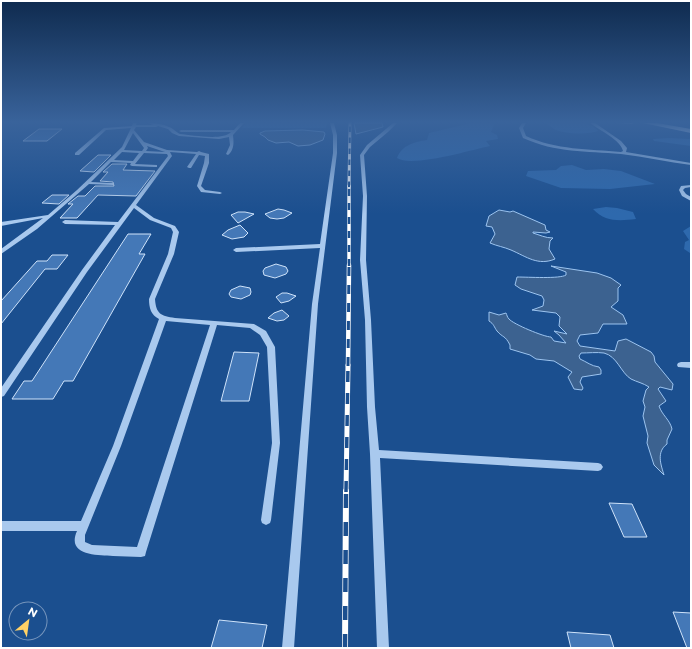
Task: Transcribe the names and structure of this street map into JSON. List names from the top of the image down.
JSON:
{
  "north": "top right"
}
